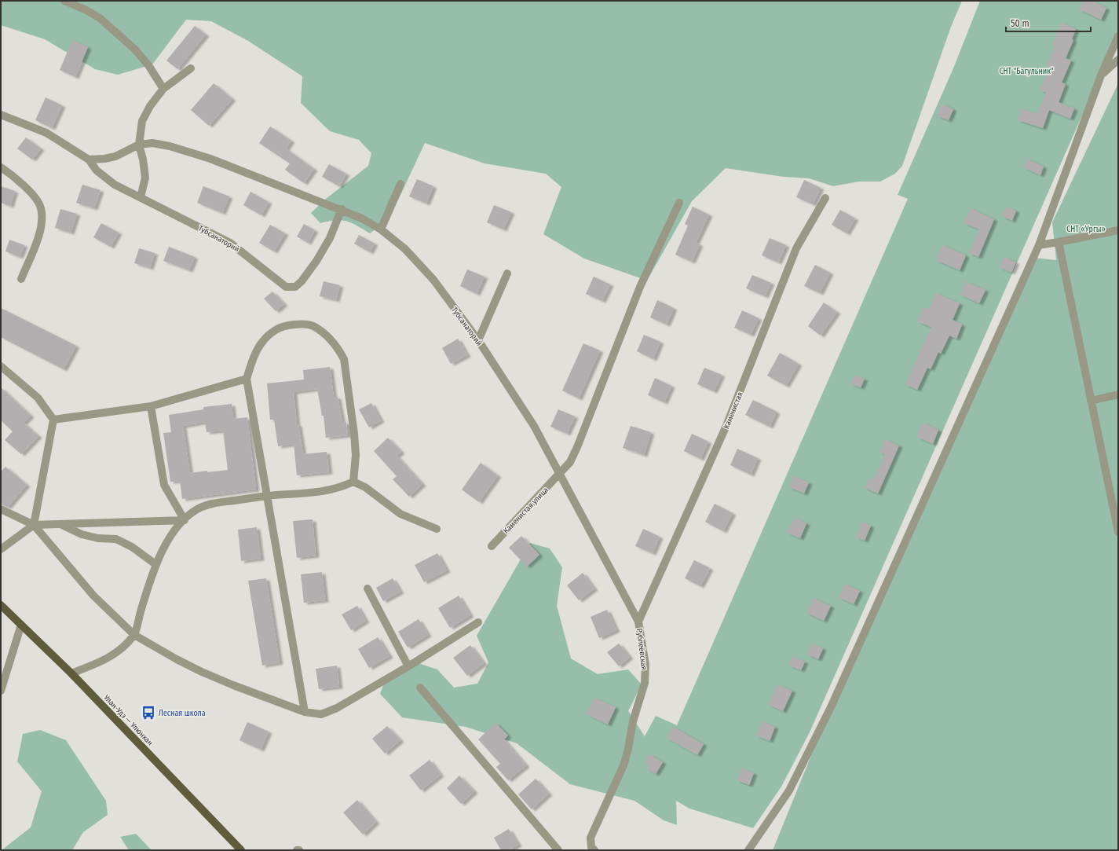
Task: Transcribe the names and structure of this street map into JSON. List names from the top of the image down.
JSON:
{
  "streets": {
    "main road": ["Улан-Удэ — Улюнхан"],
    "street": [
      "Тубсанаторий",
      "Каменистая",
      "Каменистая улица",
      "Рублеёвская"
    ]
  },
  "crossings": [
    ["Тубсанаторий", "Каменистая улица"],
    ["Тубсанаторий", "Рублеёвская"],
    ["Каменистая", "Рублеёвская"],
    ["Каменистая улица", "Рублеёвская"]
  ],
  "parks": ["СНТ \"Багульник\"", "СНТ «Ургы»"],
  "places": {
    "bus stop": ["Лесная школа"]
  },
  "scale_bar": "50 m"
}
